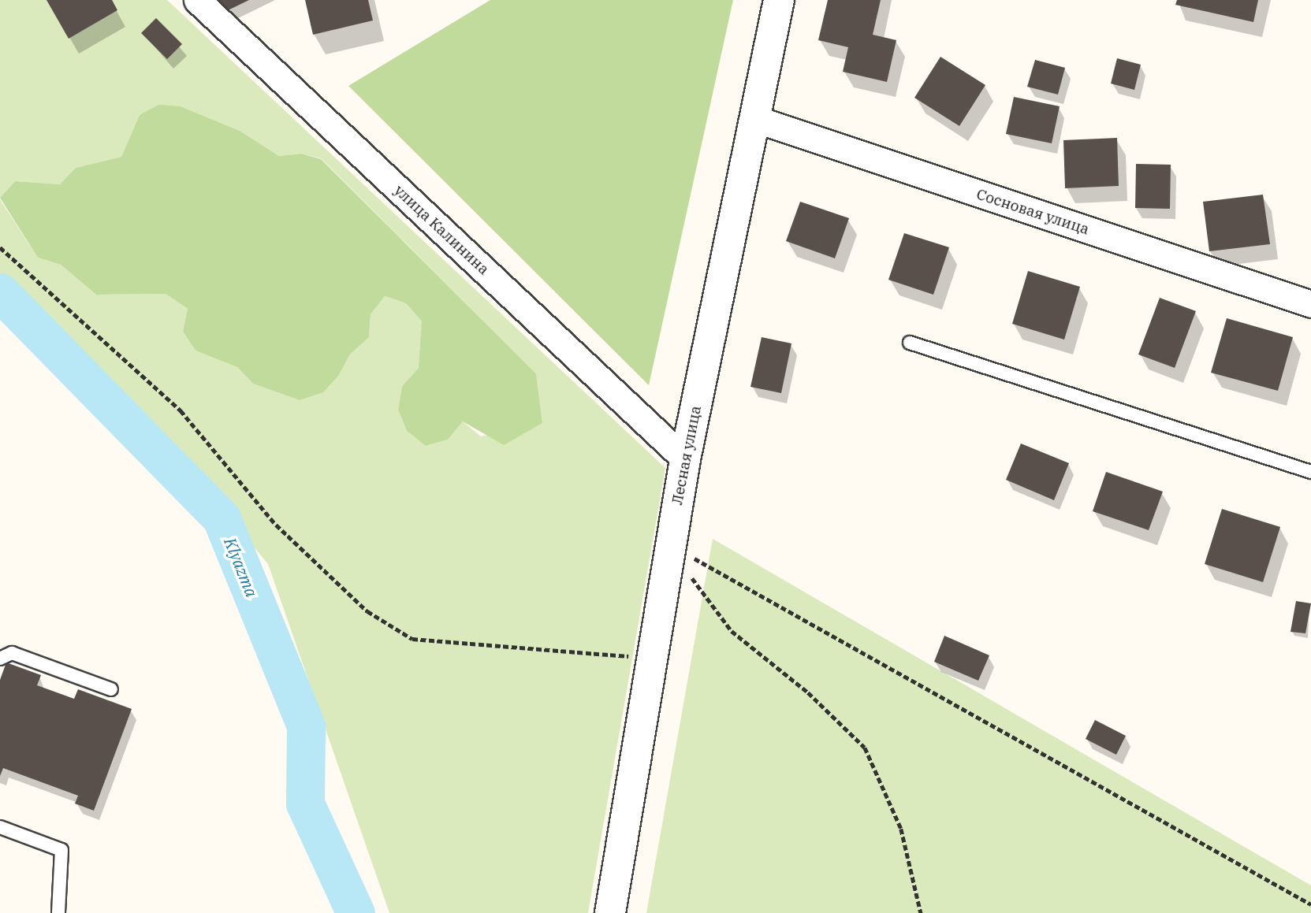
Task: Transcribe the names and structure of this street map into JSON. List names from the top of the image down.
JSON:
{
  "streets": {
    "street": ["Сосновая улица", "улица Калинина", "Лесная улица"]
  },
  "crossings": [
    ["Сосновая улица", "Лесная улица"],
    ["улица Калинина", "Лесная улица"]
  ],
  "water": ["Klyazma"]
}
